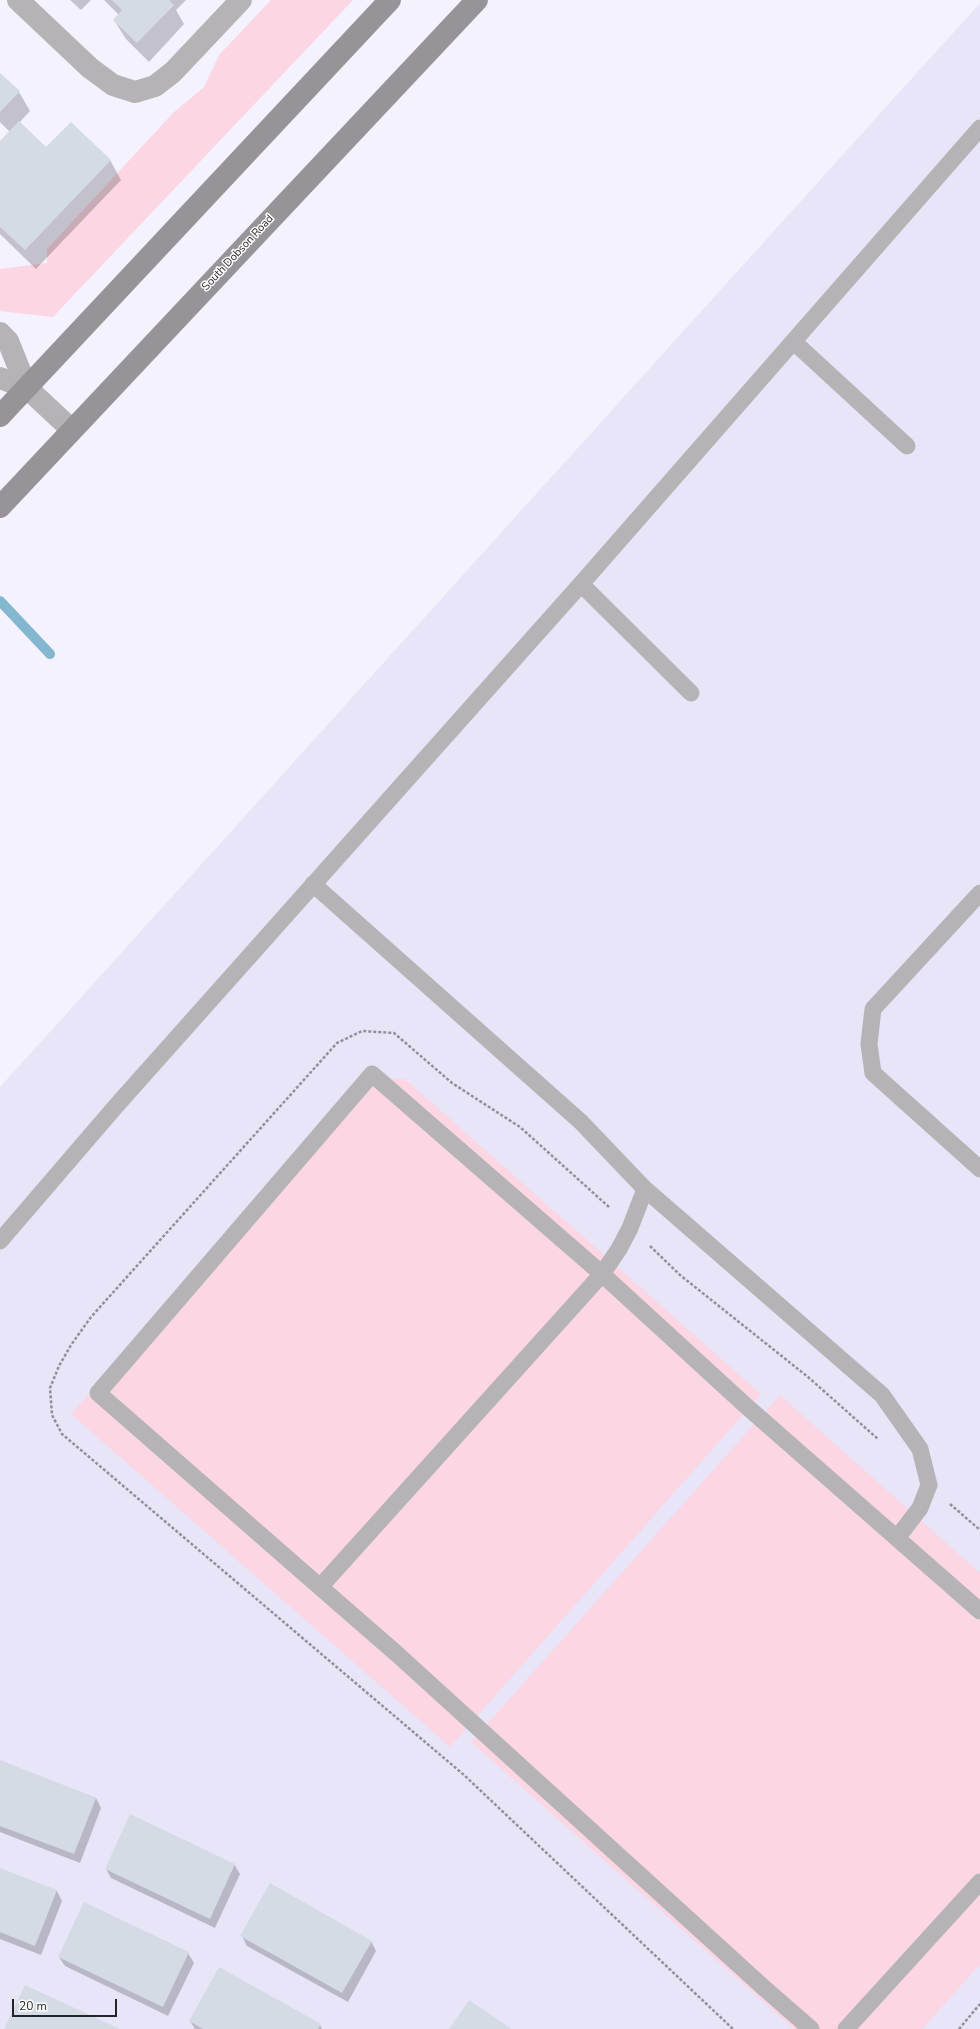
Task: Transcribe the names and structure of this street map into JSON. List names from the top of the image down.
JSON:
{
  "streets": {
    "street": ["South Dobson Road"]
  },
  "scale_bar": "20 m"
}
